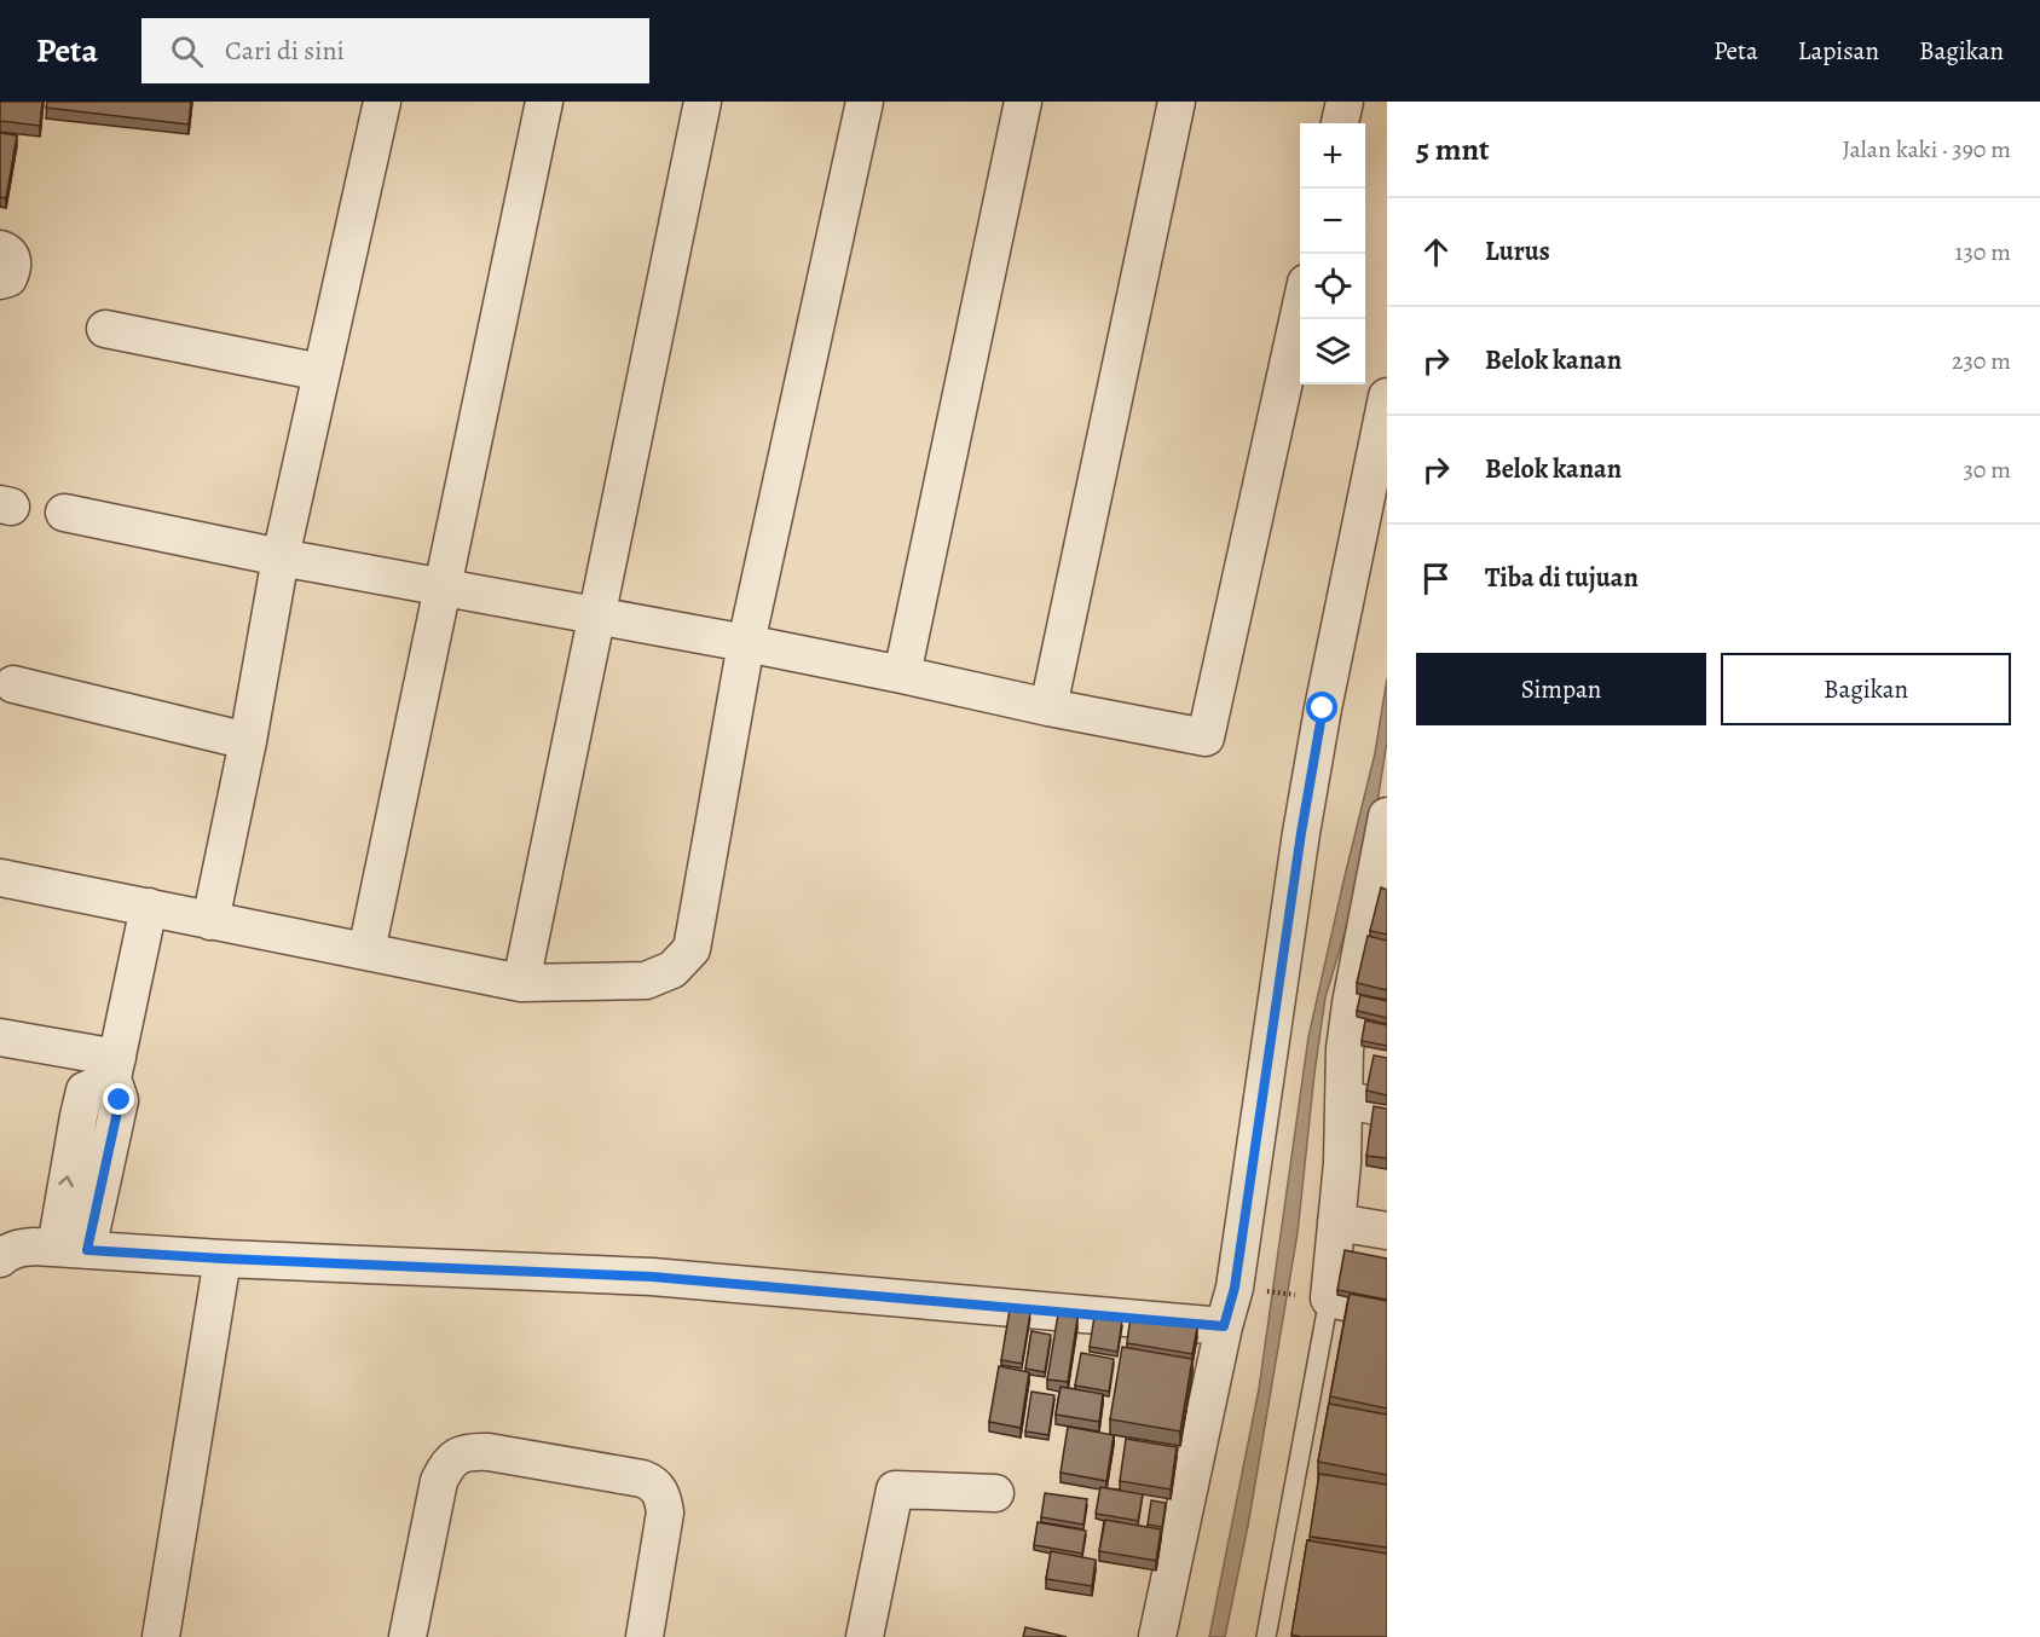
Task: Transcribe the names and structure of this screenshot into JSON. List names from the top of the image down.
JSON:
{
  "page": {
    "header": "Peta",
    "search": "Cari di sini",
    "nav": ["Peta", "Lapisan", "Bagikan"],
    "heading": ["5 mnt", "Jalan kaki · 390 m"],
    "map_buttons": ["+", "−"],
    "list": [
      ["Lurus", "130 m"],
      ["Belok kanan", "230 m"],
      ["Belok kanan", "30 m"],
      "Tiba di tujuan"
    ],
    "buttons": ["Simpan", "Bagikan"]
  }
}
